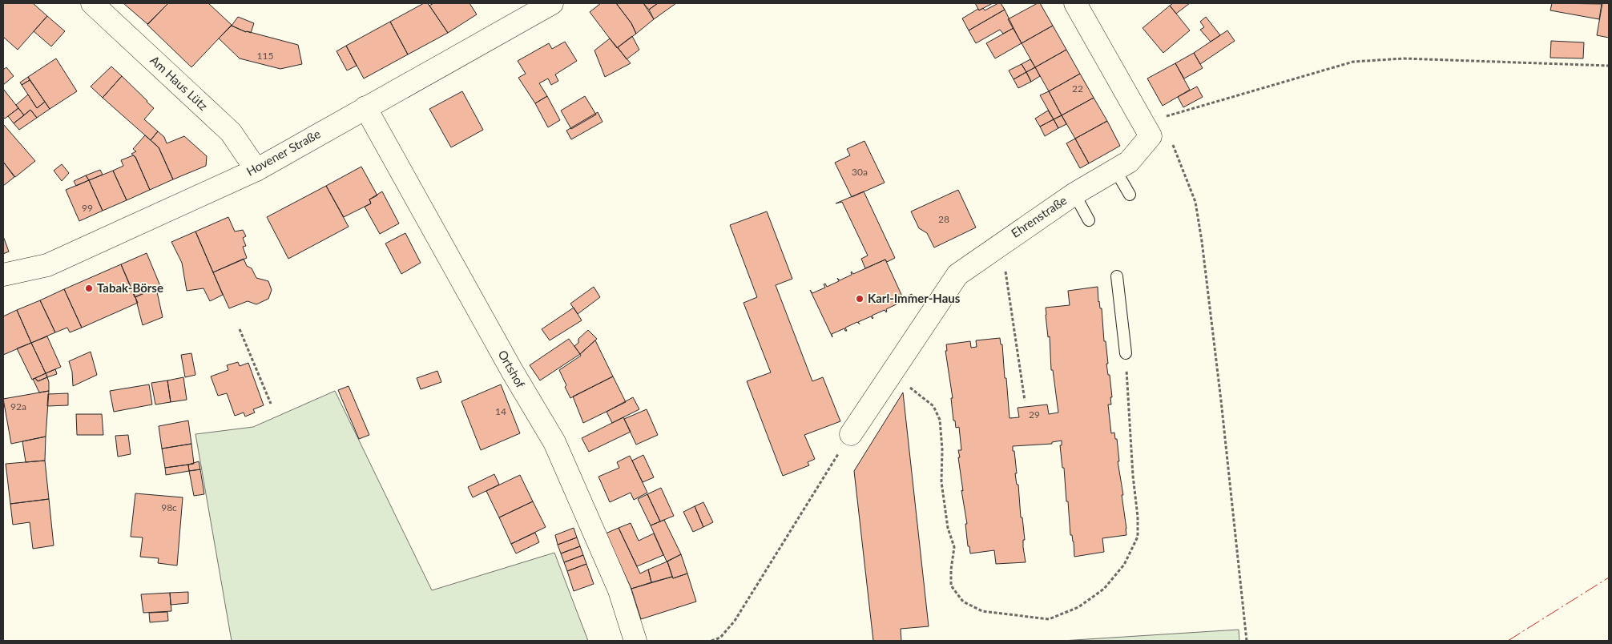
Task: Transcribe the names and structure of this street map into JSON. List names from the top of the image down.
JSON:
{
  "streets": {
    "street": [
      "Am Haus Lütz",
      "Hovener Straße",
      "Ehrenstraße",
      "Ortshof"
    ]
  },
  "crossings": [
    ["Am Haus Lütz", "Hovener Straße"],
    ["Hovener Straße", "Ortshof"]
  ],
  "places": ["Tabak-Börse", "Karl-Immer-Haus"],
  "house_numbers": [
    "115",
    "22",
    "30a",
    "99",
    "28",
    "92a",
    "14",
    "29",
    "98c"
  ]
}
